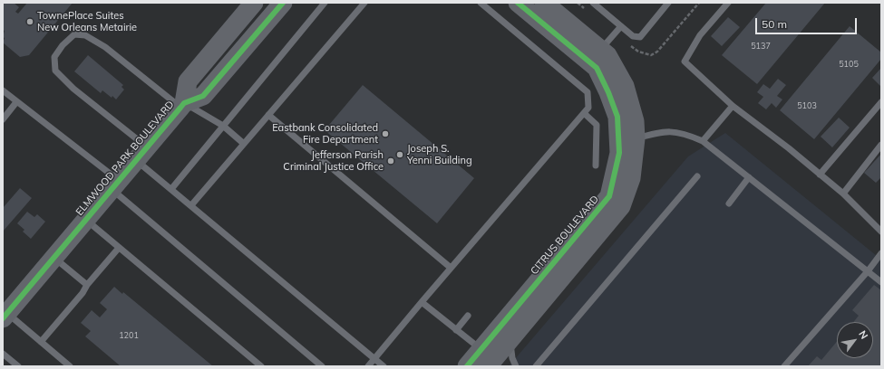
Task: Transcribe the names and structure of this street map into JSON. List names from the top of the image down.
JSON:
{
  "streets": {
    "street": ["ELMWOOD PARK BOULEVARD", "CITRUS BOULEVARD"]
  },
  "places": [
    "TownePlace Suites New Orleans Metairie",
    "Eastbank Consolidated Fire Department",
    "Joseph S. Yenni Building",
    "Jefferson Parish Criminal Justice Office"
  ],
  "house_numbers": [
    "5137",
    "5105",
    "5103",
    "1201"
  ],
  "scale_bar": "50 m",
  "north": "top right"
}
